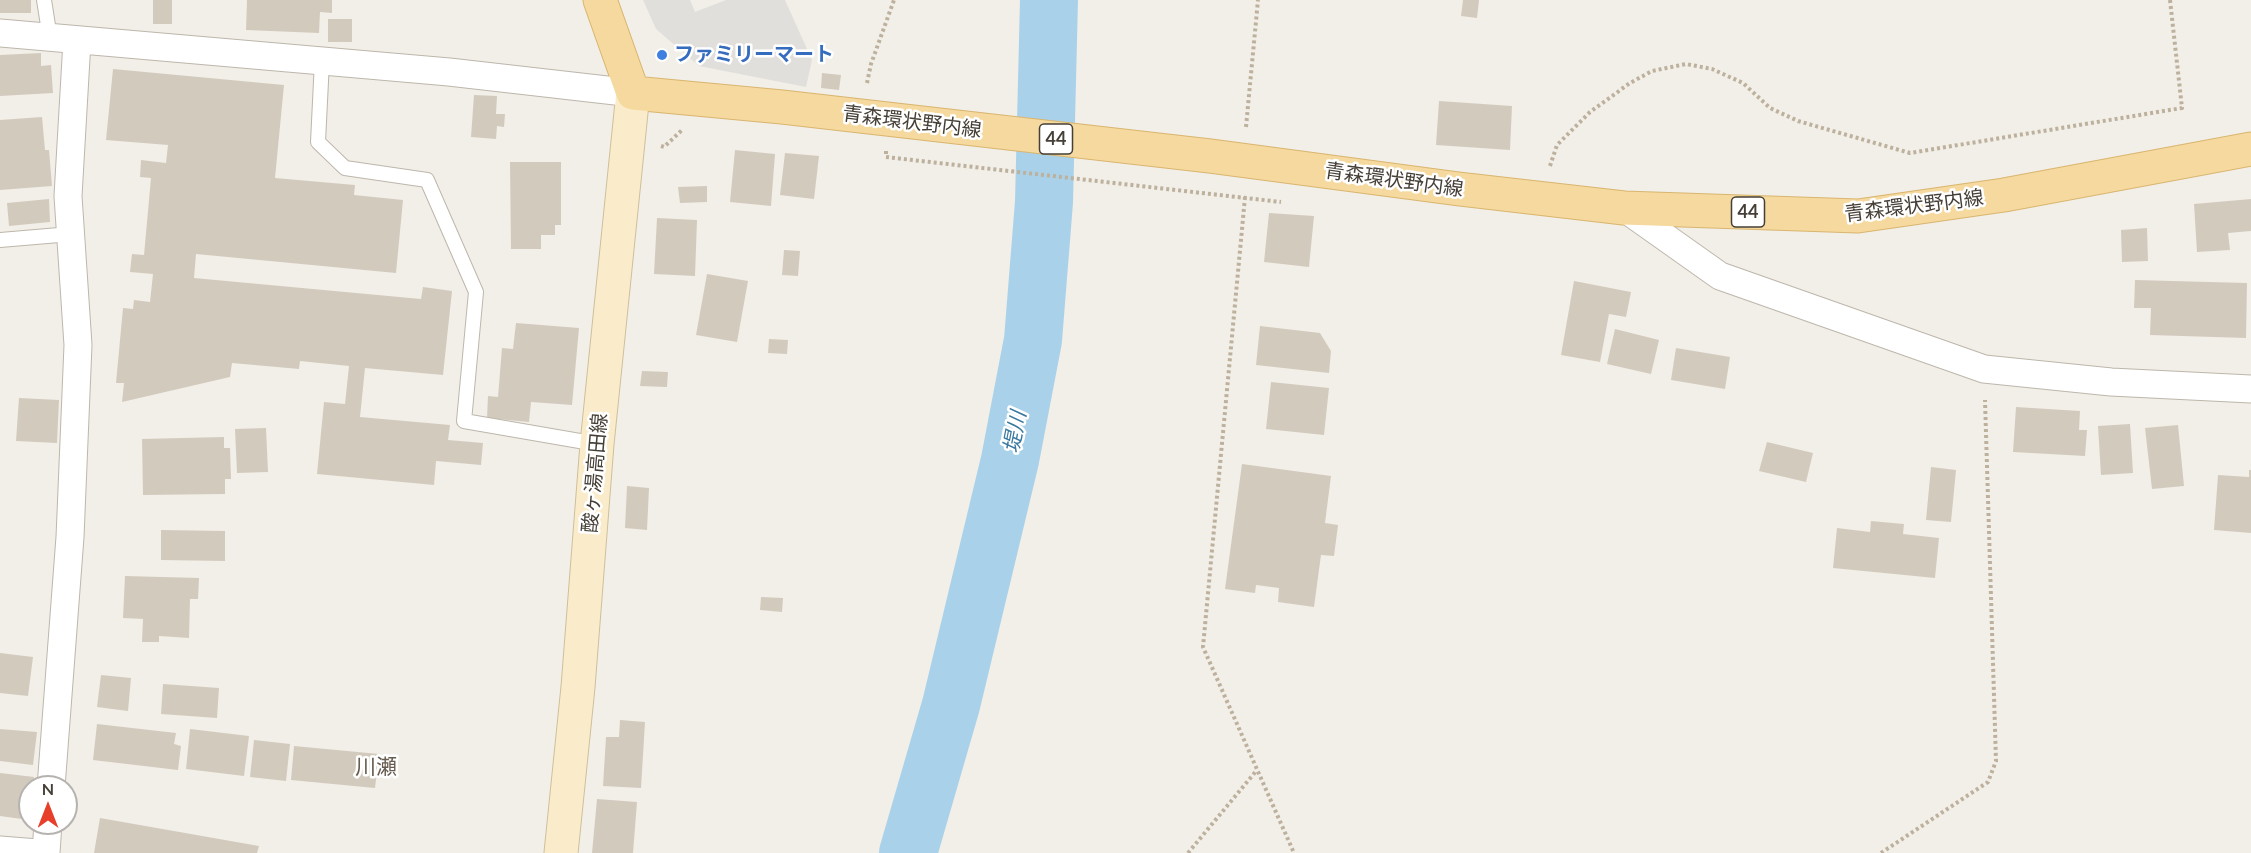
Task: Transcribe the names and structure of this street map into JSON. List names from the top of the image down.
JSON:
{
  "streets": {
    "main road": ["青森環状野内線", "44", "酸ヶ湯高田線"]
  },
  "crossings": [
    ["青森環状野内線", "酸ヶ湯高田線"]
  ],
  "districts": ["川瀬"],
  "water": ["堤川"],
  "places": ["ファミリーマート"],
  "north": "top"
}
